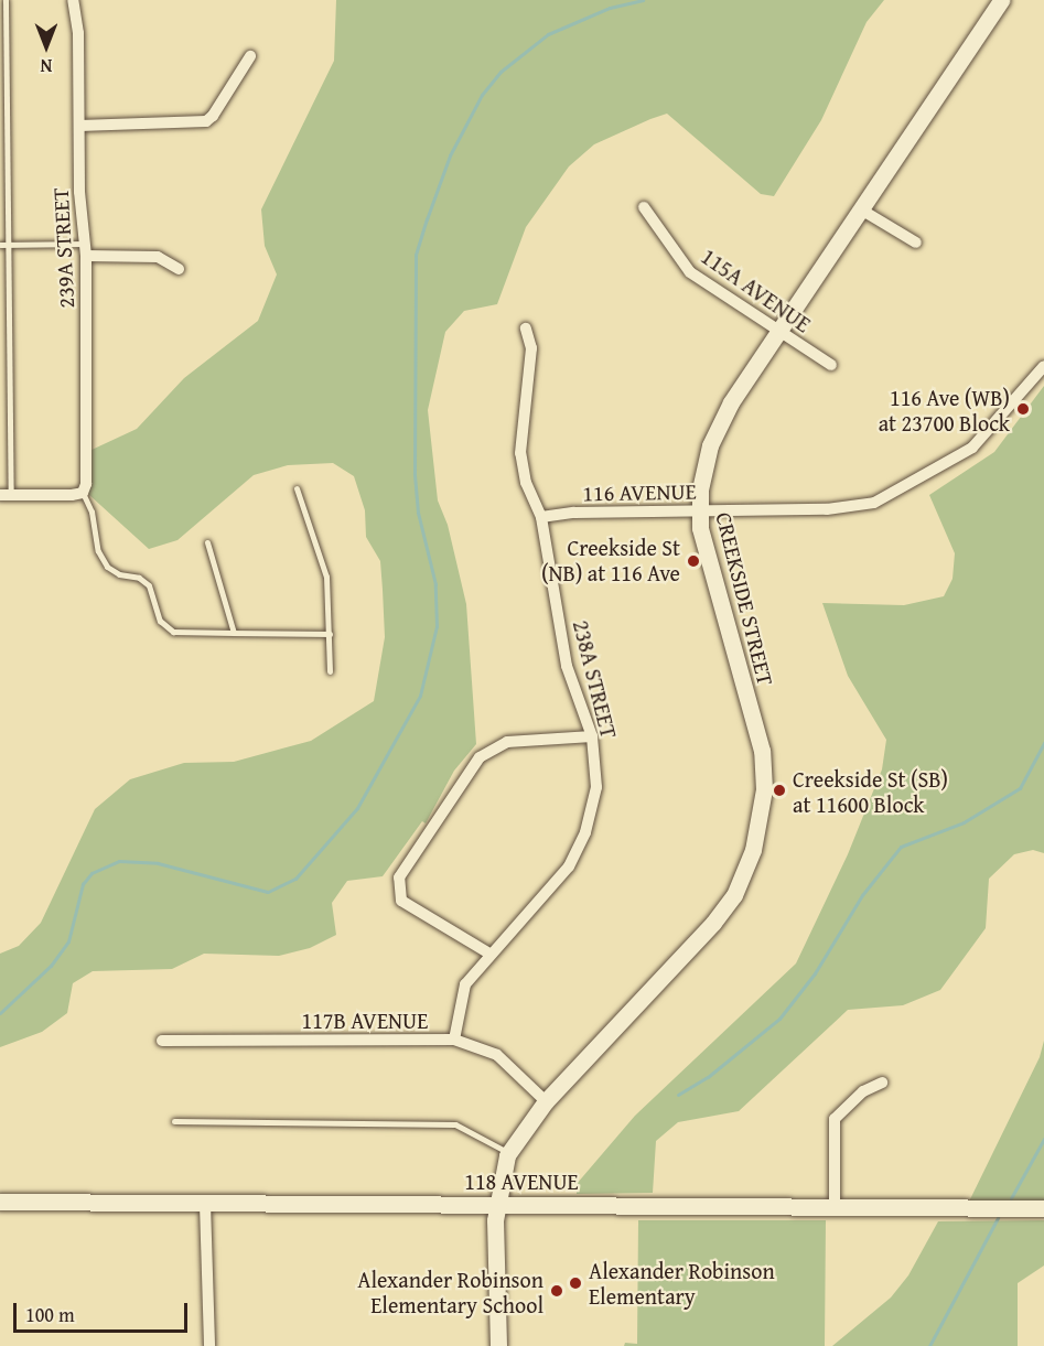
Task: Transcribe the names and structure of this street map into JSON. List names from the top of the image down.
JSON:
{
  "streets": {
    "street": [
      "239A STREET",
      "115A AVENUE",
      "116 AVENUE",
      "CREEKSIDE STREET",
      "238A STREET",
      "117B AVENUE",
      "118 AVENUE"
    ]
  },
  "crossings": [
    ["115A AVENUE", "CREEKSIDE STREET"],
    ["116 AVENUE", "CREEKSIDE STREET"],
    ["116 AVENUE", "238A STREET"],
    ["CREEKSIDE STREET", "117B AVENUE"],
    ["CREEKSIDE STREET", "118 AVENUE"],
    ["238A STREET", "117B AVENUE"]
  ],
  "places": [
    "116 Ave (WB) at 23700 Block",
    "Creekside St (NB) at 116 Ave",
    "Creekside St (SB) at 11600 Block",
    "Alexander Robinson Elementary",
    "Alexander Robinson Elementary School"
  ],
  "scale_bar": "100 m",
  "north": "bottom"
}
